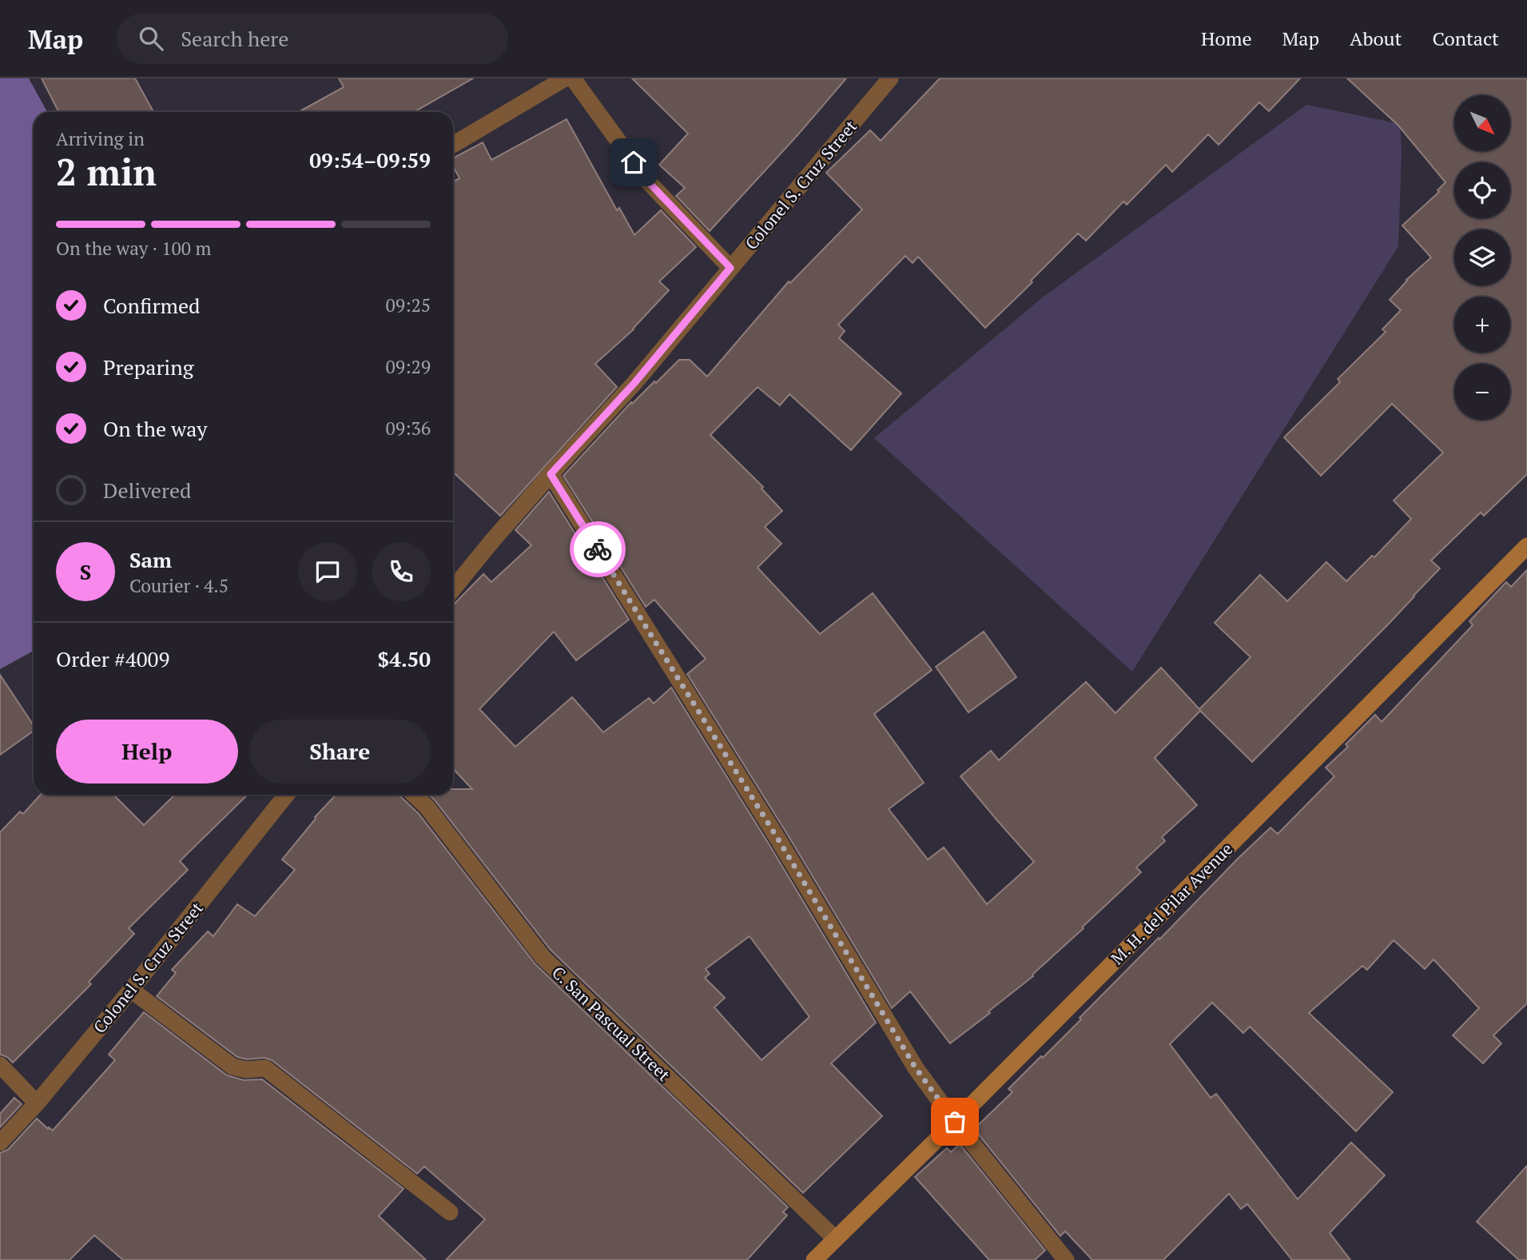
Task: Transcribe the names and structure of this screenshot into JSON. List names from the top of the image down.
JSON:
{
  "streets": {
    "main road": ["M. H. del Pilar Avenue"],
    "street": ["Colonel S. Cruz Street", "C. San Pascual Street"]
  },
  "crossings": [
    ["M. H. del Pilar Avenue", "C. San Pascual Street"]
  ],
  "north": "bottom right",
  "page": {
    "header": "Map",
    "search": "Search here",
    "nav": [
      "Home",
      "Map",
      "About",
      "Contact"
    ],
    "map_buttons": ["+", "−"],
    "heading": ["2 min", "Arriving in", "09:54–09:59"],
    "panel": [
      "Sam",
      "Courier · 4.5",
      "Order #4009",
      "$4.50"
    ],
    "bar": "On the way · 100 m",
    "list": [
      ["Confirmed", "09:25"],
      ["Preparing", "09:29"],
      ["On the way", "09:36"],
      "Delivered"
    ],
    "round": "S",
    "buttons": ["Help", "Share"]
  }
}
